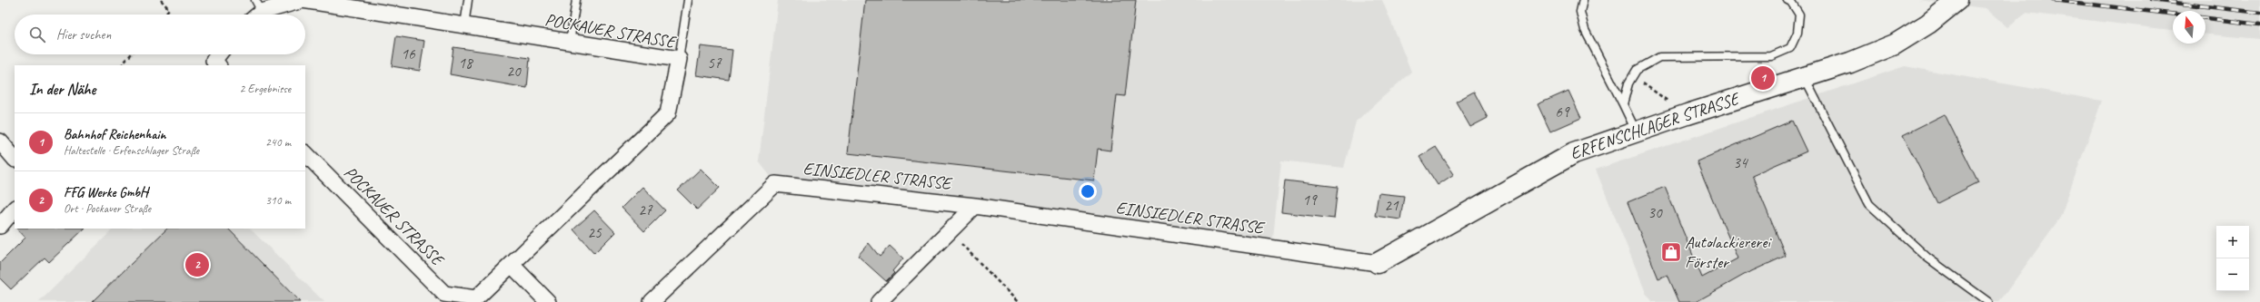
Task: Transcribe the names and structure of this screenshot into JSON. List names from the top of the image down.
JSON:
{
  "streets": {
    "main road": ["ERFENSCHLAGER STRASSE"],
    "street": ["POCKAUER STRASSE", "EINSIEDLER STRASSE"]
  },
  "crossings": [
    ["ERFENSCHLAGER STRASSE", "EINSIEDLER STRASSE"]
  ],
  "places": {
    "shop": ["Autolackiererei Förster"]
  },
  "house_numbers": [
    "16",
    "18",
    "57",
    "20",
    "69",
    "34",
    "19",
    "21",
    "27",
    "30",
    "25"
  ],
  "north": "top",
  "page": {
    "search": "Hier suchen",
    "pins": ["1", "2"],
    "heading": ["In der Nähe", "2 Ergebnisse"],
    "list": [
      {
        "mark": "1",
        "name": "Bahnhof Reichenhain",
        "note": "Haltestelle · Erfenschlager Straße",
        "value": "240 m"
      },
      {
        "mark": "2",
        "name": "FFG Werke GmbH",
        "note": "Ort · Pockauer Straße",
        "value": "310 m"
      }
    ],
    "map_buttons": ["+", "−"]
  }
}
